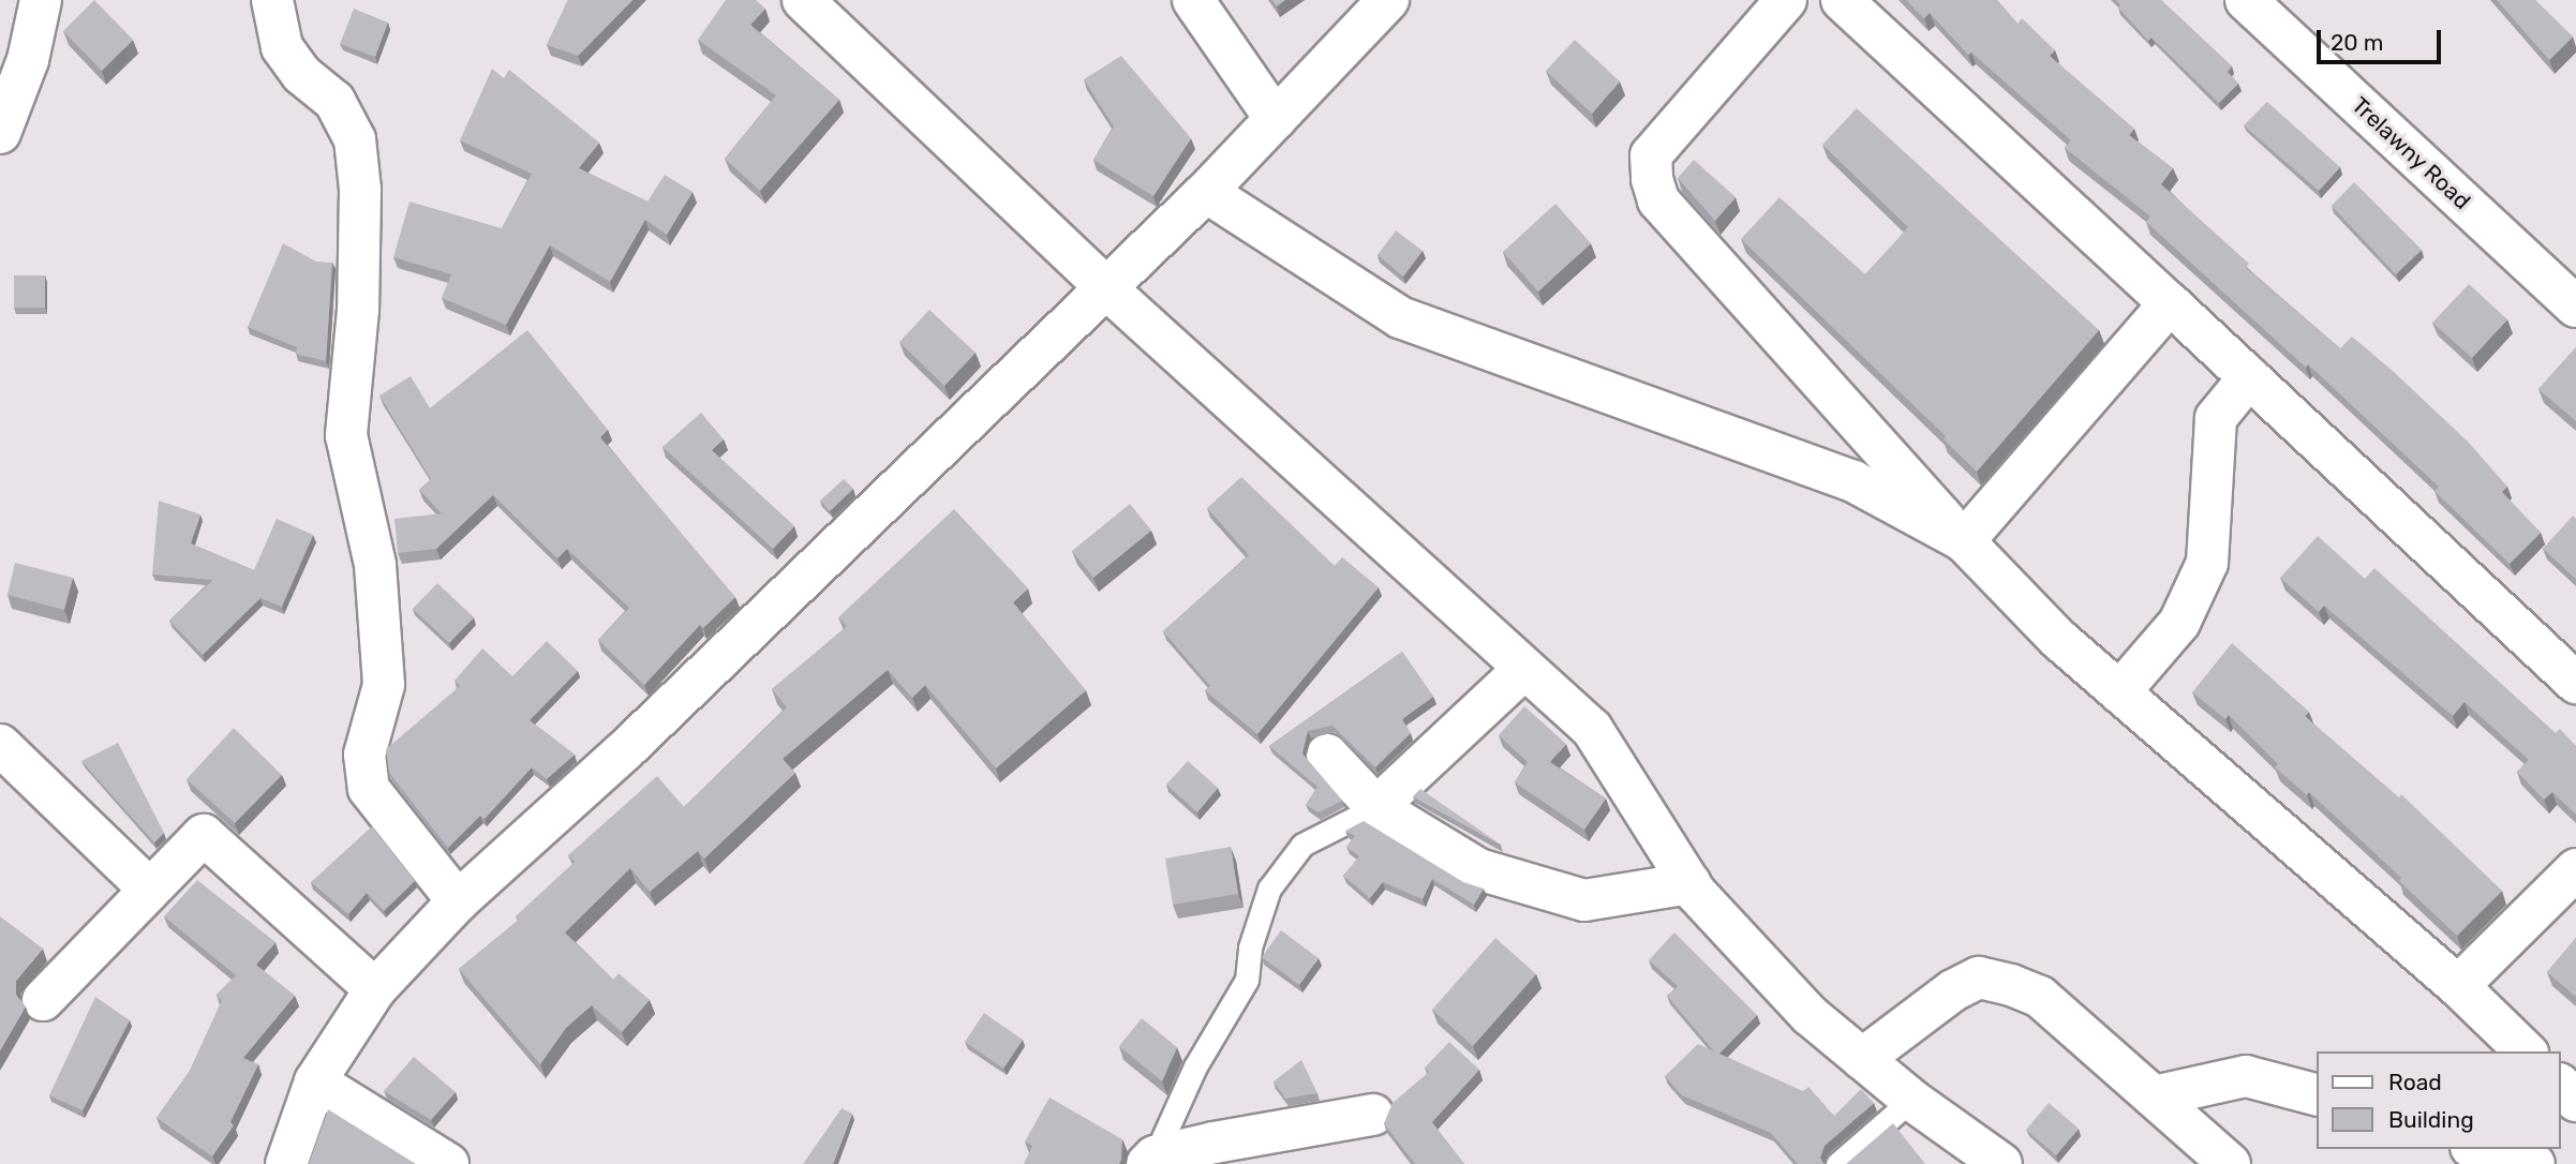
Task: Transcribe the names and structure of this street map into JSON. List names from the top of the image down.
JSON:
{
  "streets": {
    "street": ["Trelawny Road"]
  },
  "legend": ["Road", "Building"],
  "scale_bar": "20 m"
}
